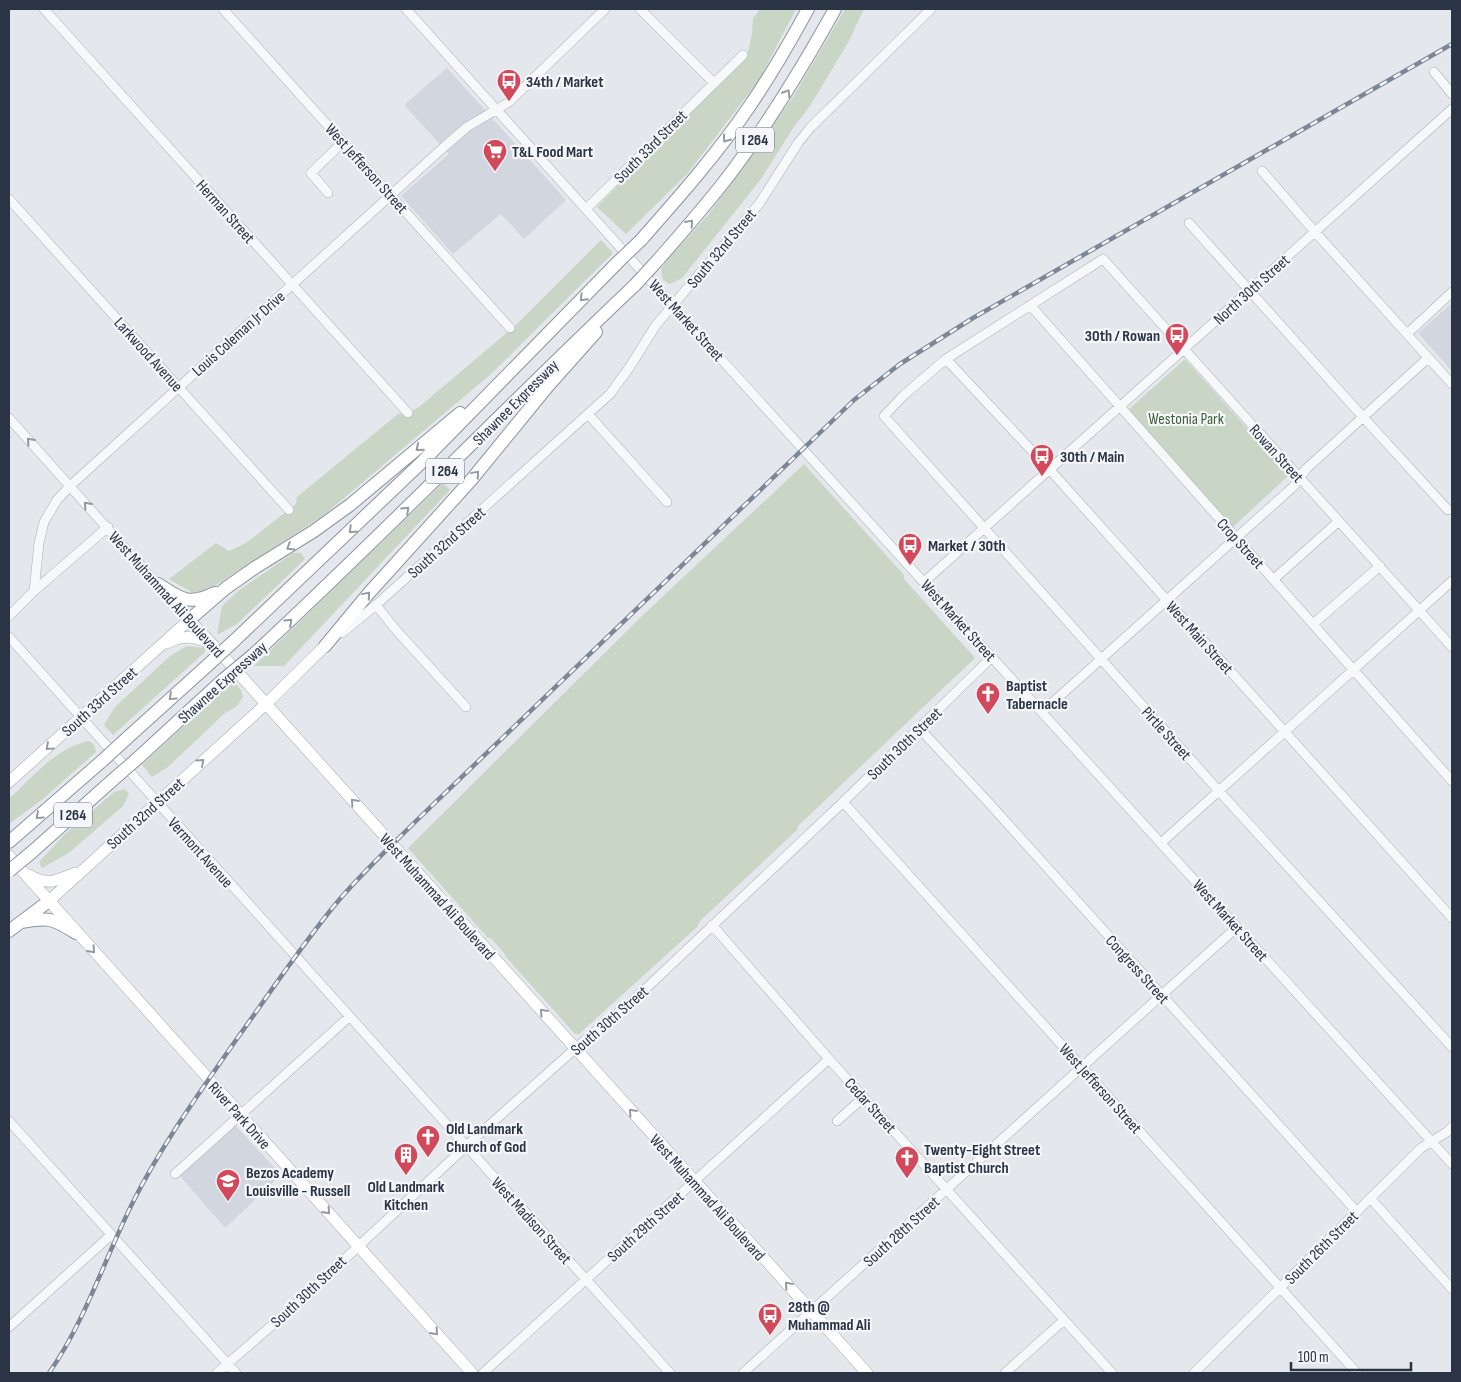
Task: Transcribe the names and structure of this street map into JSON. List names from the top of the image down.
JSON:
{
  "streets": {
    "highway": ["I 264", "Shawnee Expressway"],
    "main road": [
      "South 33rd Street",
      "South 32nd Street",
      "West Muhammad Ali Boulevard",
      "River Park Drive"
    ],
    "street": [
      "West Jefferson Street",
      "Herman Street",
      "North 30th Street",
      "West Market Street",
      "Louis Coleman Jr Drive",
      "Larkwood Avenue",
      "Rowan Street",
      "Crop Street",
      "West Main Street",
      "Pirtle Street",
      "South 30th Street",
      "Vermont Avenue",
      "Congress Street",
      "Cedar Street",
      "West Madison Street",
      "South 29th Street",
      "South 28th Street",
      "South 26th Street"
    ]
  },
  "crossings": [
    ["South 33rd Street", "West Market Street"],
    ["South 33rd Street", "West Muhammad Ali Boulevard"],
    ["South 33rd Street", "Vermont Avenue"],
    ["West Jefferson Street", "Louis Coleman Jr Drive"],
    ["West Jefferson Street", "South 30th Street"],
    ["West Jefferson Street", "South 28th Street"],
    ["West Jefferson Street", "South 26th Street"],
    ["Herman Street", "Louis Coleman Jr Drive"],
    ["South 32nd Street", "West Market Street"],
    ["South 32nd Street", "West Muhammad Ali Boulevard"],
    ["South 32nd Street", "Vermont Avenue"],
    ["South 32nd Street", "River Park Drive"],
    ["North 30th Street", "Rowan Street"],
    ["North 30th Street", "Crop Street"],
    ["North 30th Street", "West Main Street"],
    ["West Market Street", "Louis Coleman Jr Drive"],
    ["West Market Street", "South 30th Street"],
    ["West Market Street", "South 28th Street"],
    ["West Market Street", "South 26th Street"],
    ["Louis Coleman Jr Drive", "Larkwood Avenue"],
    ["Louis Coleman Jr Drive", "West Muhammad Ali Boulevard"],
    ["Rowan Street", "Crop Street"],
    ["West Muhammad Ali Boulevard", "South 30th Street"],
    ["West Muhammad Ali Boulevard", "South 29th Street"],
    ["West Muhammad Ali Boulevard", "South 28th Street"],
    ["West Main Street", "Pirtle Street"],
    ["South 30th Street", "Congress Street"],
    ["South 30th Street", "Cedar Street"],
    ["South 30th Street", "River Park Drive"],
    ["South 30th Street", "West Madison Street"],
    ["Vermont Avenue", "West Madison Street"],
    ["Congress Street", "South 28th Street"],
    ["Congress Street", "South 26th Street"],
    ["Cedar Street", "South 29th Street"],
    ["Cedar Street", "South 28th Street"],
    ["West Madison Street", "South 29th Street"]
  ],
  "one_way": ["West Muhammad Ali Boulevard", "River Park Drive"],
  "parks": ["Westonia Park"],
  "places": {
    "bus stop": [
      "34th / Market",
      "30th / Rowan",
      "30th / Main",
      "Market / 30th",
      "28th @ Muhammad Ali"
    ],
    "supermarket": ["T&L Food Mart"],
    "church": ["Baptist Tabernacle", "Old Landmark Church of God", "Twenty-Eight Street Baptist Church"],
    "building": ["Old Landmark Kitchen"],
    "school or university": ["Bezos Academy Louisville - Russell"]
  },
  "scale_bar": "100 m"
}
